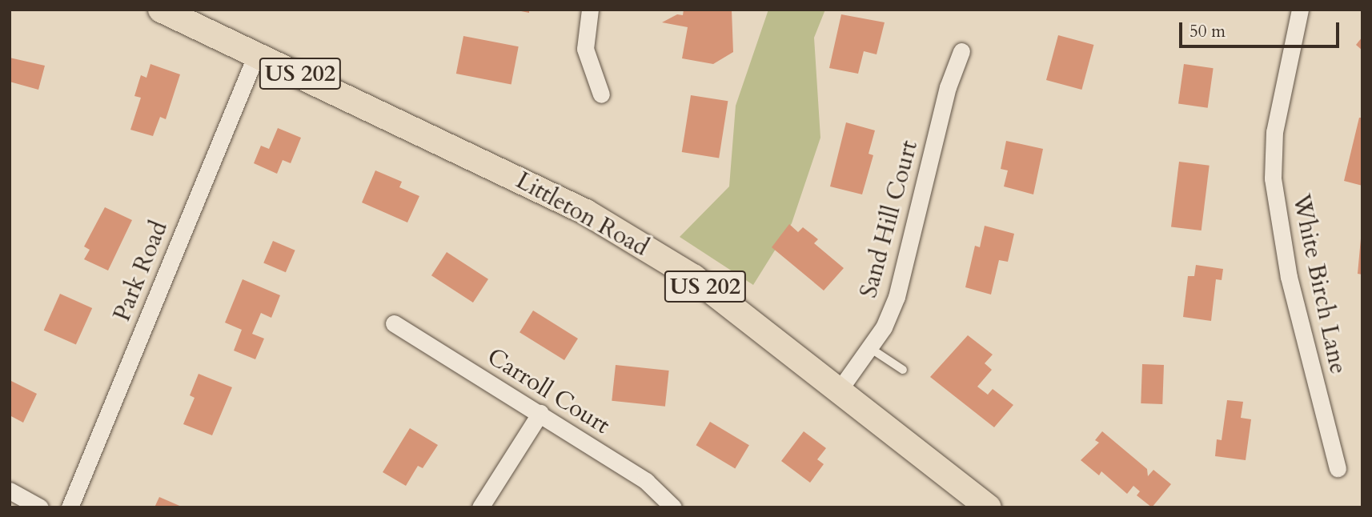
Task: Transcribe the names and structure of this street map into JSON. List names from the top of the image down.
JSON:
{
  "streets": {
    "main road": ["US 202", "Littleton Road"],
    "street": [
      "Sand Hill Court",
      "Park Road",
      "White Birch Lane",
      "Carroll Court"
    ]
  },
  "crossings": [
    ["Littleton Road", "Sand Hill Court"],
    ["Littleton Road", "Park Road"]
  ],
  "scale_bar": "50 m"
}
